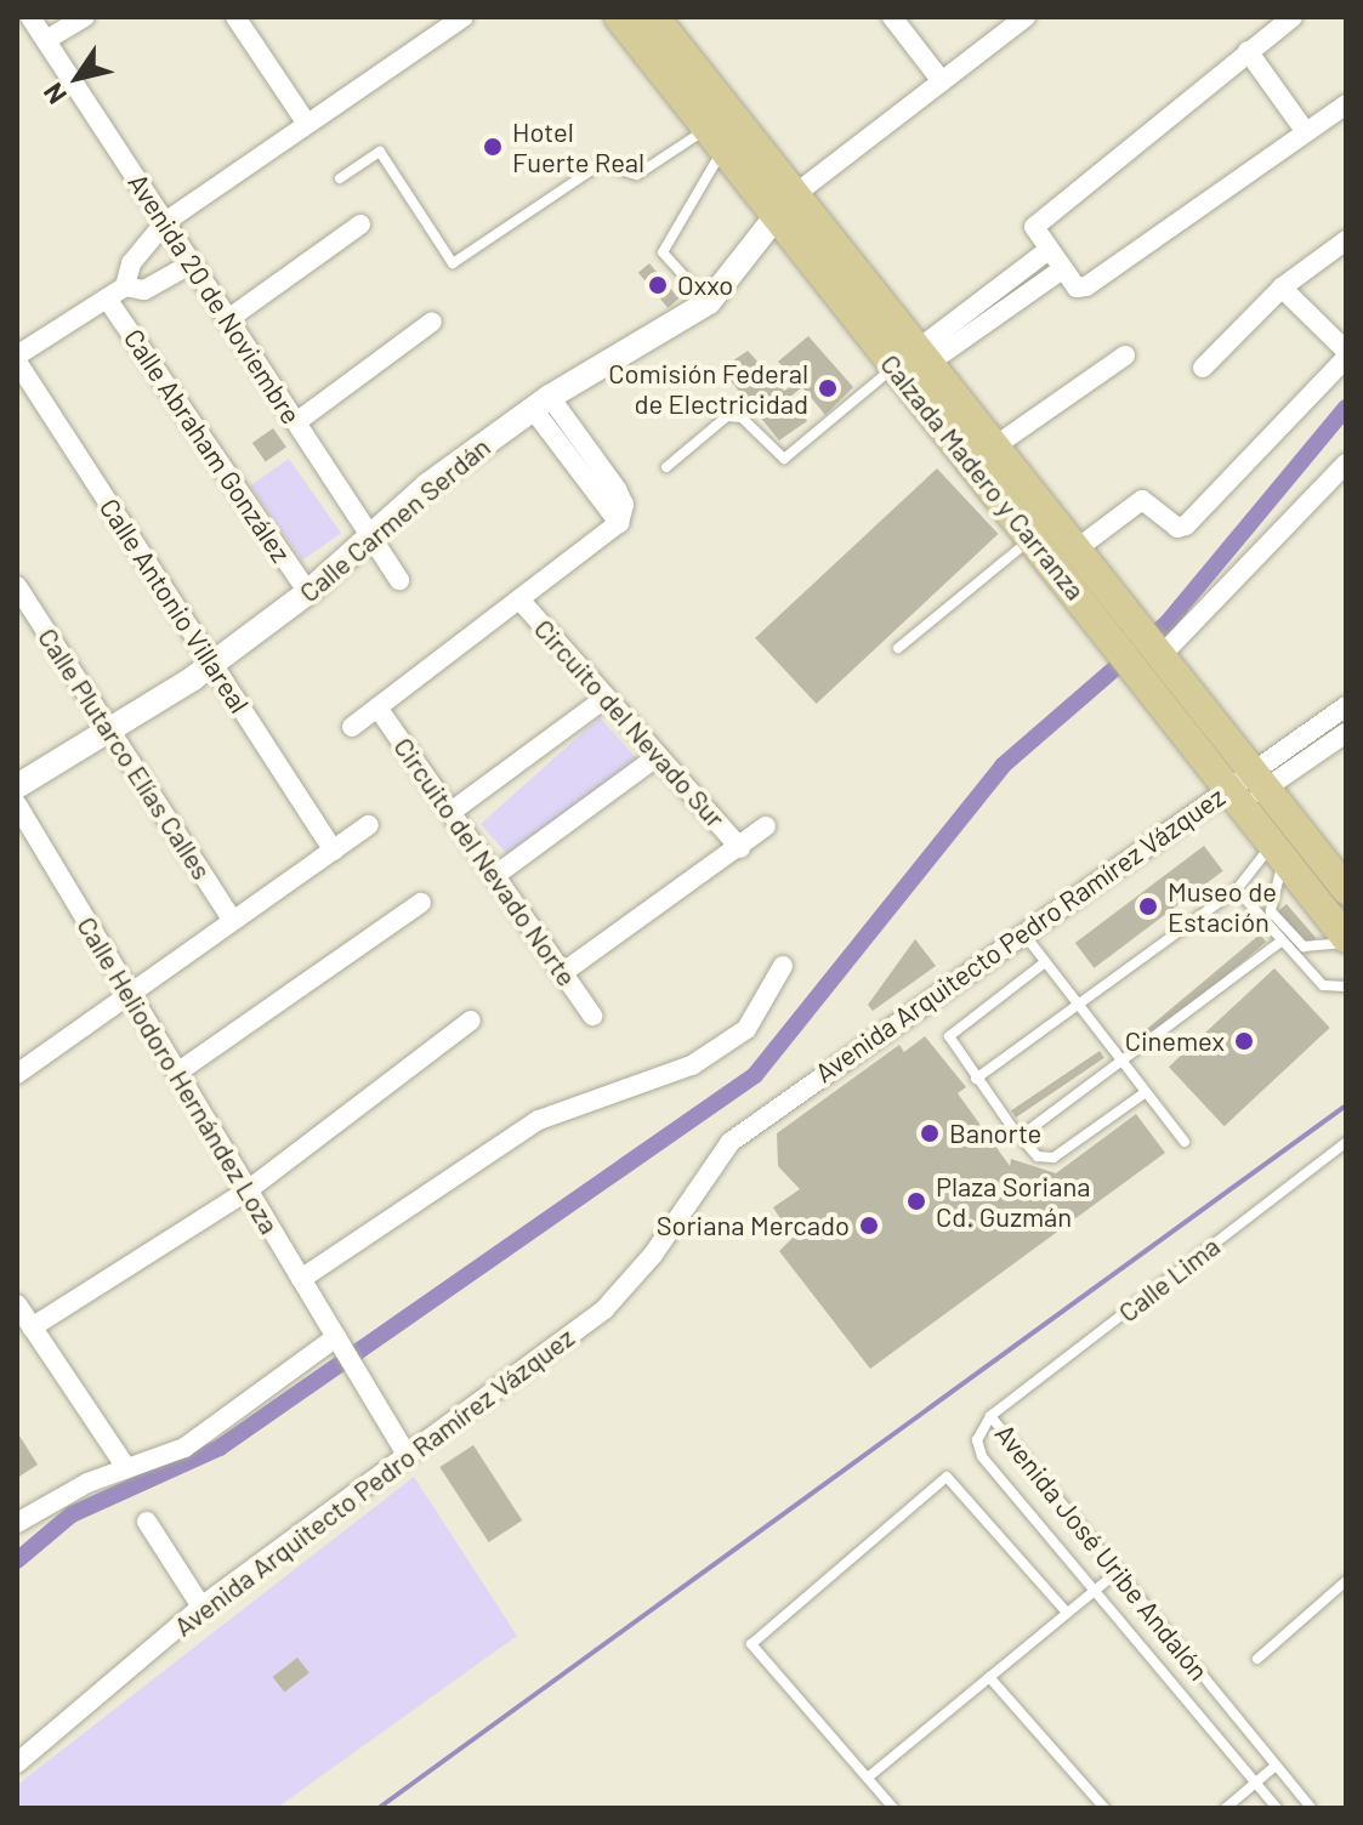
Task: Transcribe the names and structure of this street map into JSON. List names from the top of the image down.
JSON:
{
  "streets": {
    "main road": ["Calzada Madero y Carranza"],
    "street": [
      "Avenida 20 de Noviembre",
      "Calle Abraham González",
      "Calle Carmen Serdán",
      "Calle Antonio Villareal",
      "Circuito del Nevado Sur",
      "Calle Plutarco Elías Calles",
      "Circuito del Nevado Norte",
      "Avenida Arquitecto Pedro Ramírez Vázquez",
      "Calle Heliodoro Hernández Loza"
    ],
    "lane": ["Calle Lima", "Avenida José Uribe Andalón"]
  },
  "crossings": [
    ["Avenida 20 de Noviembre", "Calle Carmen Serdán"],
    ["Calle Abraham González", "Calle Carmen Serdán"],
    ["Calzada Madero y Carranza", "Calle Carmen Serdán"],
    ["Calzada Madero y Carranza", "Avenida Arquitecto Pedro Ramírez Vázquez"],
    ["Calle Carmen Serdán", "Calle Antonio Villareal"],
    ["Calle Carmen Serdán", "Calle Plutarco Elías Calles"],
    ["Avenida Arquitecto Pedro Ramírez Vázquez", "Calle Heliodoro Hernández Loza"],
    ["Calle Lima", "Avenida José Uribe Andalón"]
  ],
  "places": [
    "Hotel Fuerte Real",
    "Oxxo",
    "Comisión Federal de Electricidad",
    "Museo de Estación",
    "Cinemex",
    "Banorte",
    "Plaza Soriana Cd. Guzmán",
    "Soriana Mercado"
  ],
  "north": "bottom left"
}
